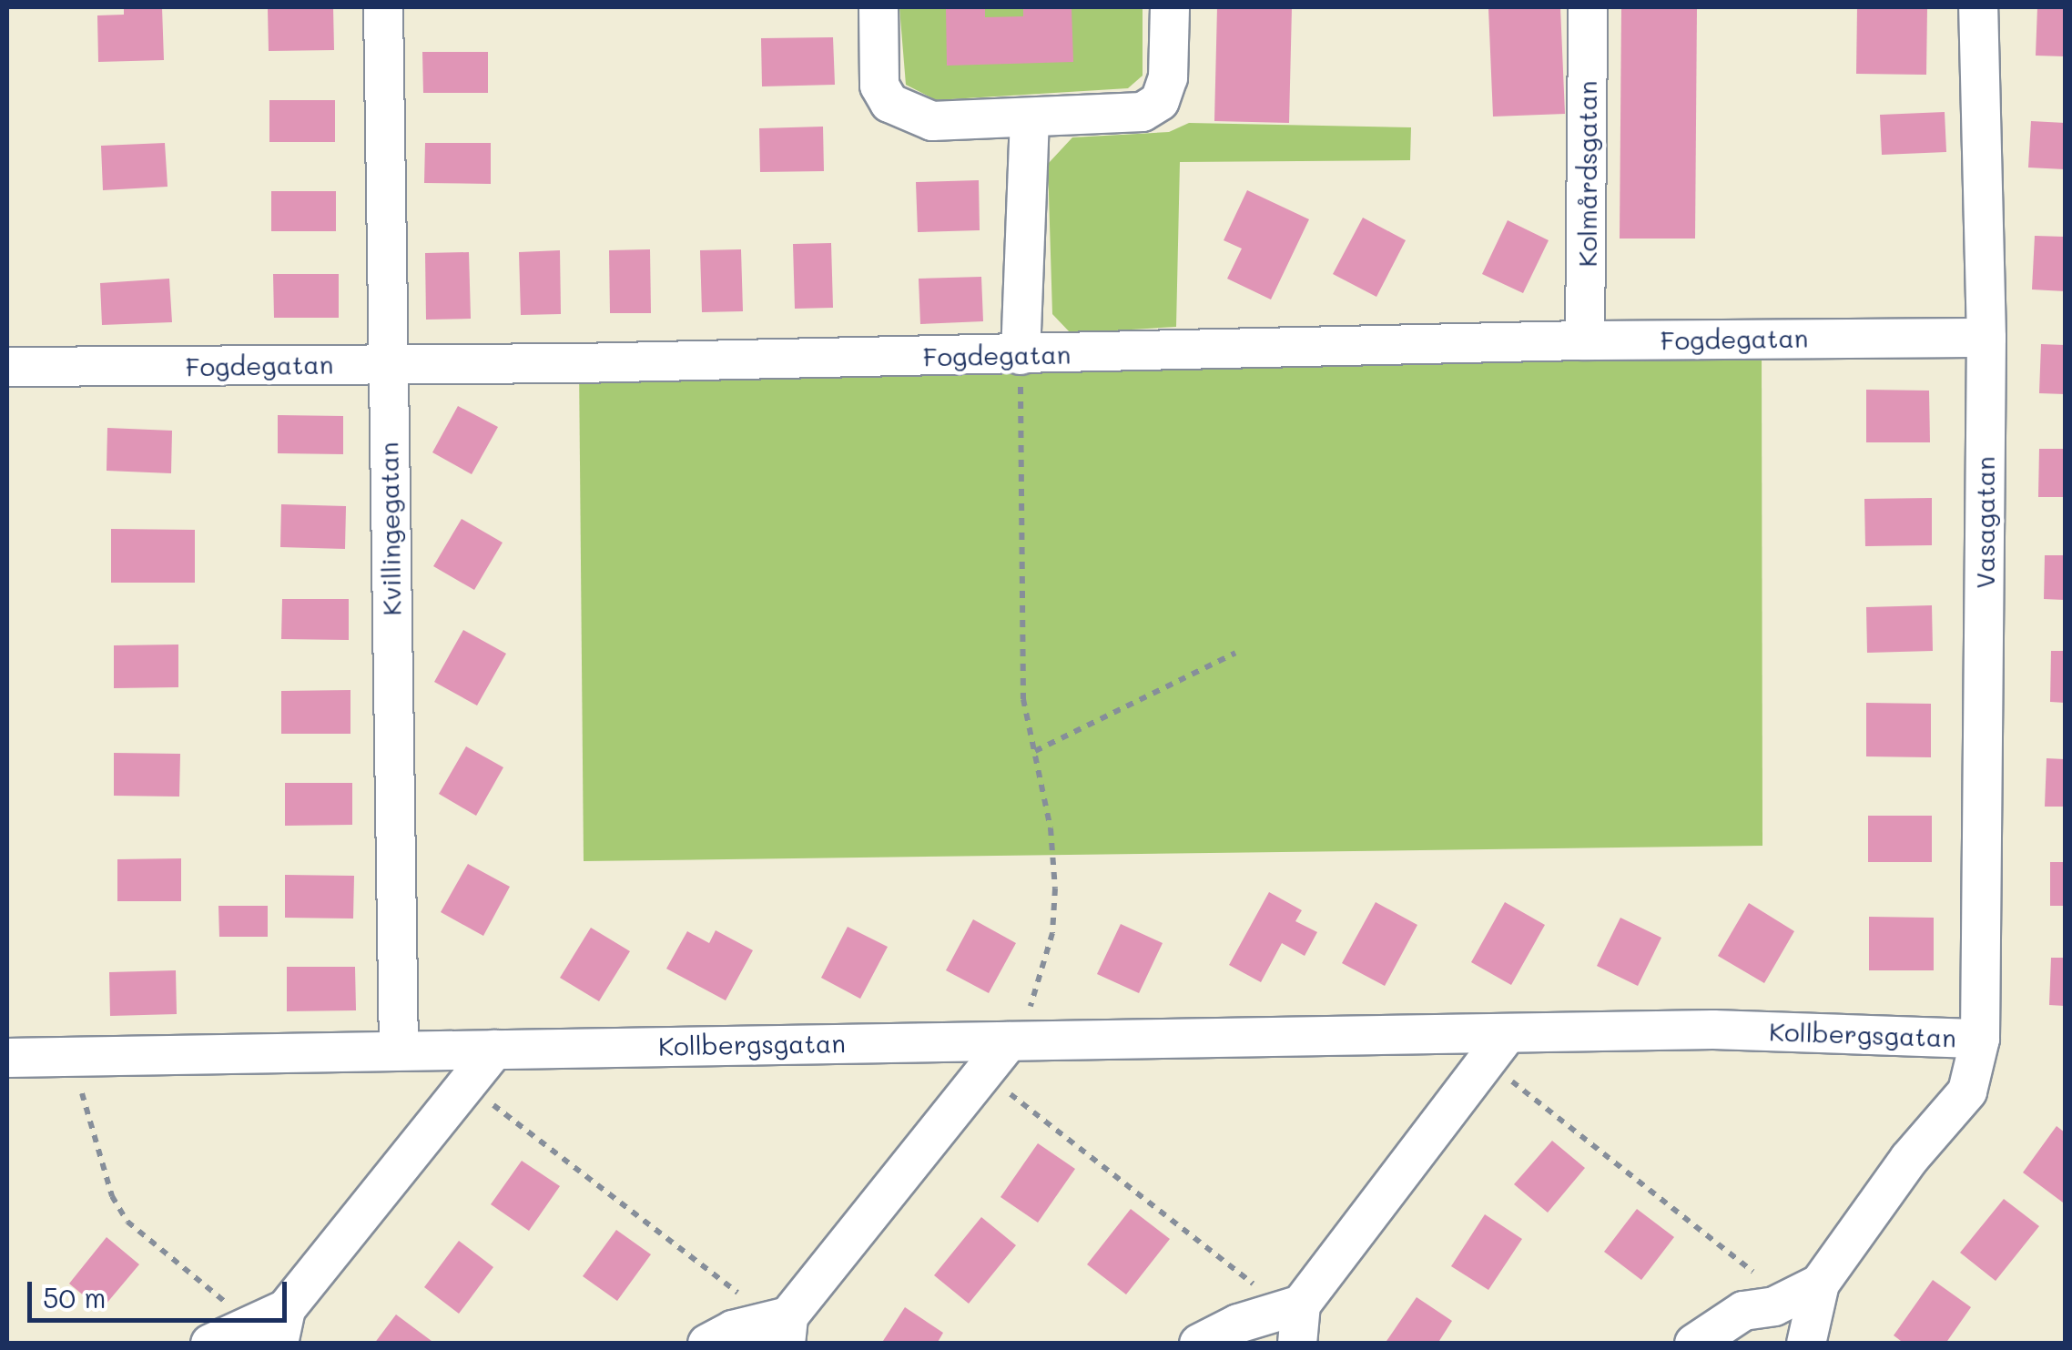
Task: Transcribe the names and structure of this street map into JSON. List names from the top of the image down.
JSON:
{
  "streets": {
    "street": [
      "Kolmårdsgatan",
      "Fogdegatan",
      "Vasagatan",
      "Kvillingegatan",
      "Kollbergsgatan"
    ]
  },
  "crossings": [
    ["Kolmårdsgatan", "Fogdegatan"],
    ["Fogdegatan", "Vasagatan"],
    ["Fogdegatan", "Kvillingegatan"],
    ["Vasagatan", "Kollbergsgatan"],
    ["Kvillingegatan", "Kollbergsgatan"]
  ],
  "scale_bar": "50 m"
}
